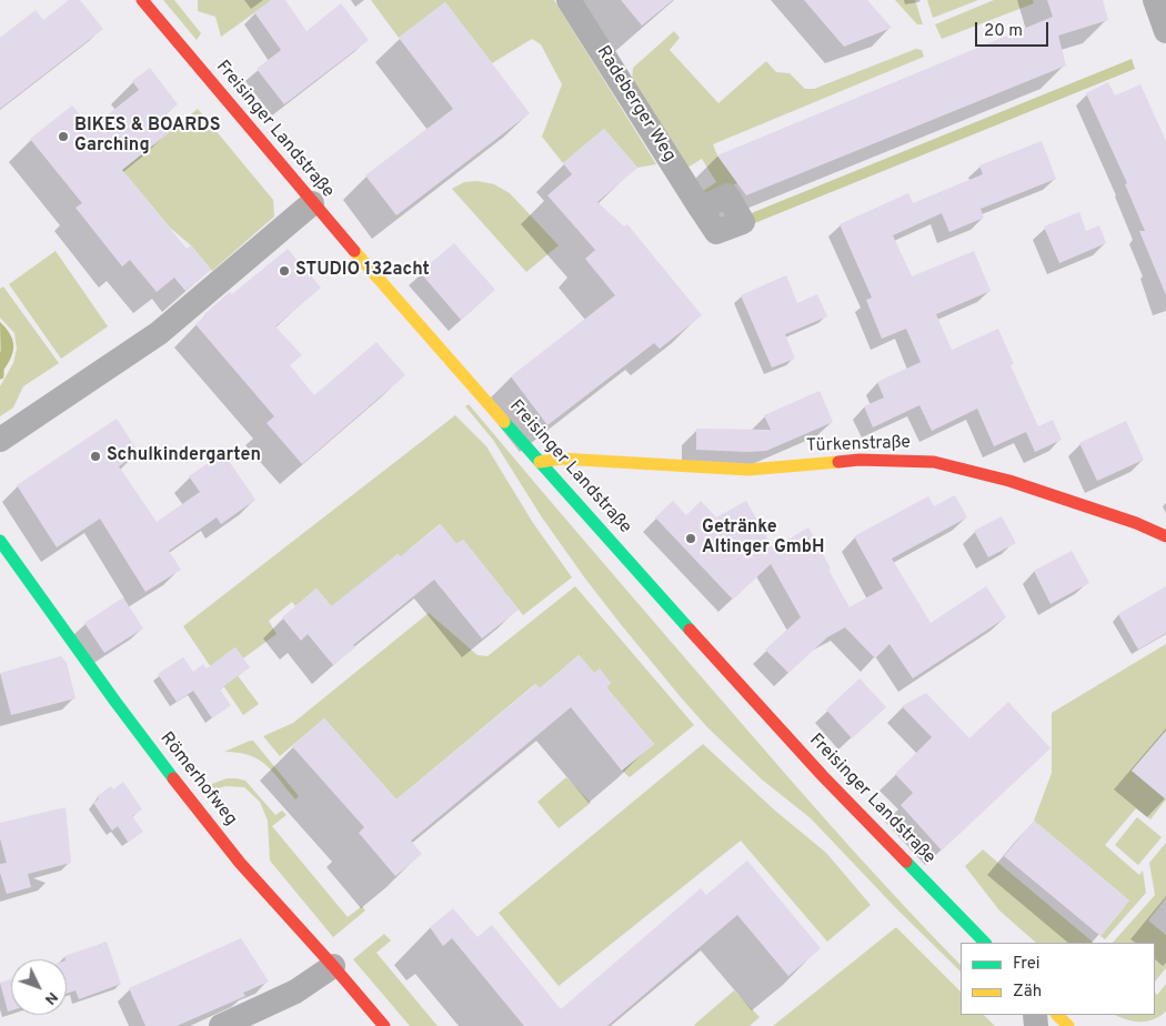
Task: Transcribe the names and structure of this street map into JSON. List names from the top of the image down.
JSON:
{
  "streets": {
    "street": [
      "Radeberger Weg",
      "Freisinger Landstraße",
      "Türkenstraße",
      "Römerhofweg"
    ]
  },
  "crossings": [
    ["Freisinger Landstraße", "Türkenstraße"]
  ],
  "places": [
    "BIKES & BOARDS Garching",
    "STUDIO 132acht",
    "Schulkindergarten",
    "Getränke Altinger GmbH"
  ],
  "legend": ["Frei", "Zäh"],
  "scale_bar": "20 m",
  "north": "bottom right"
}
